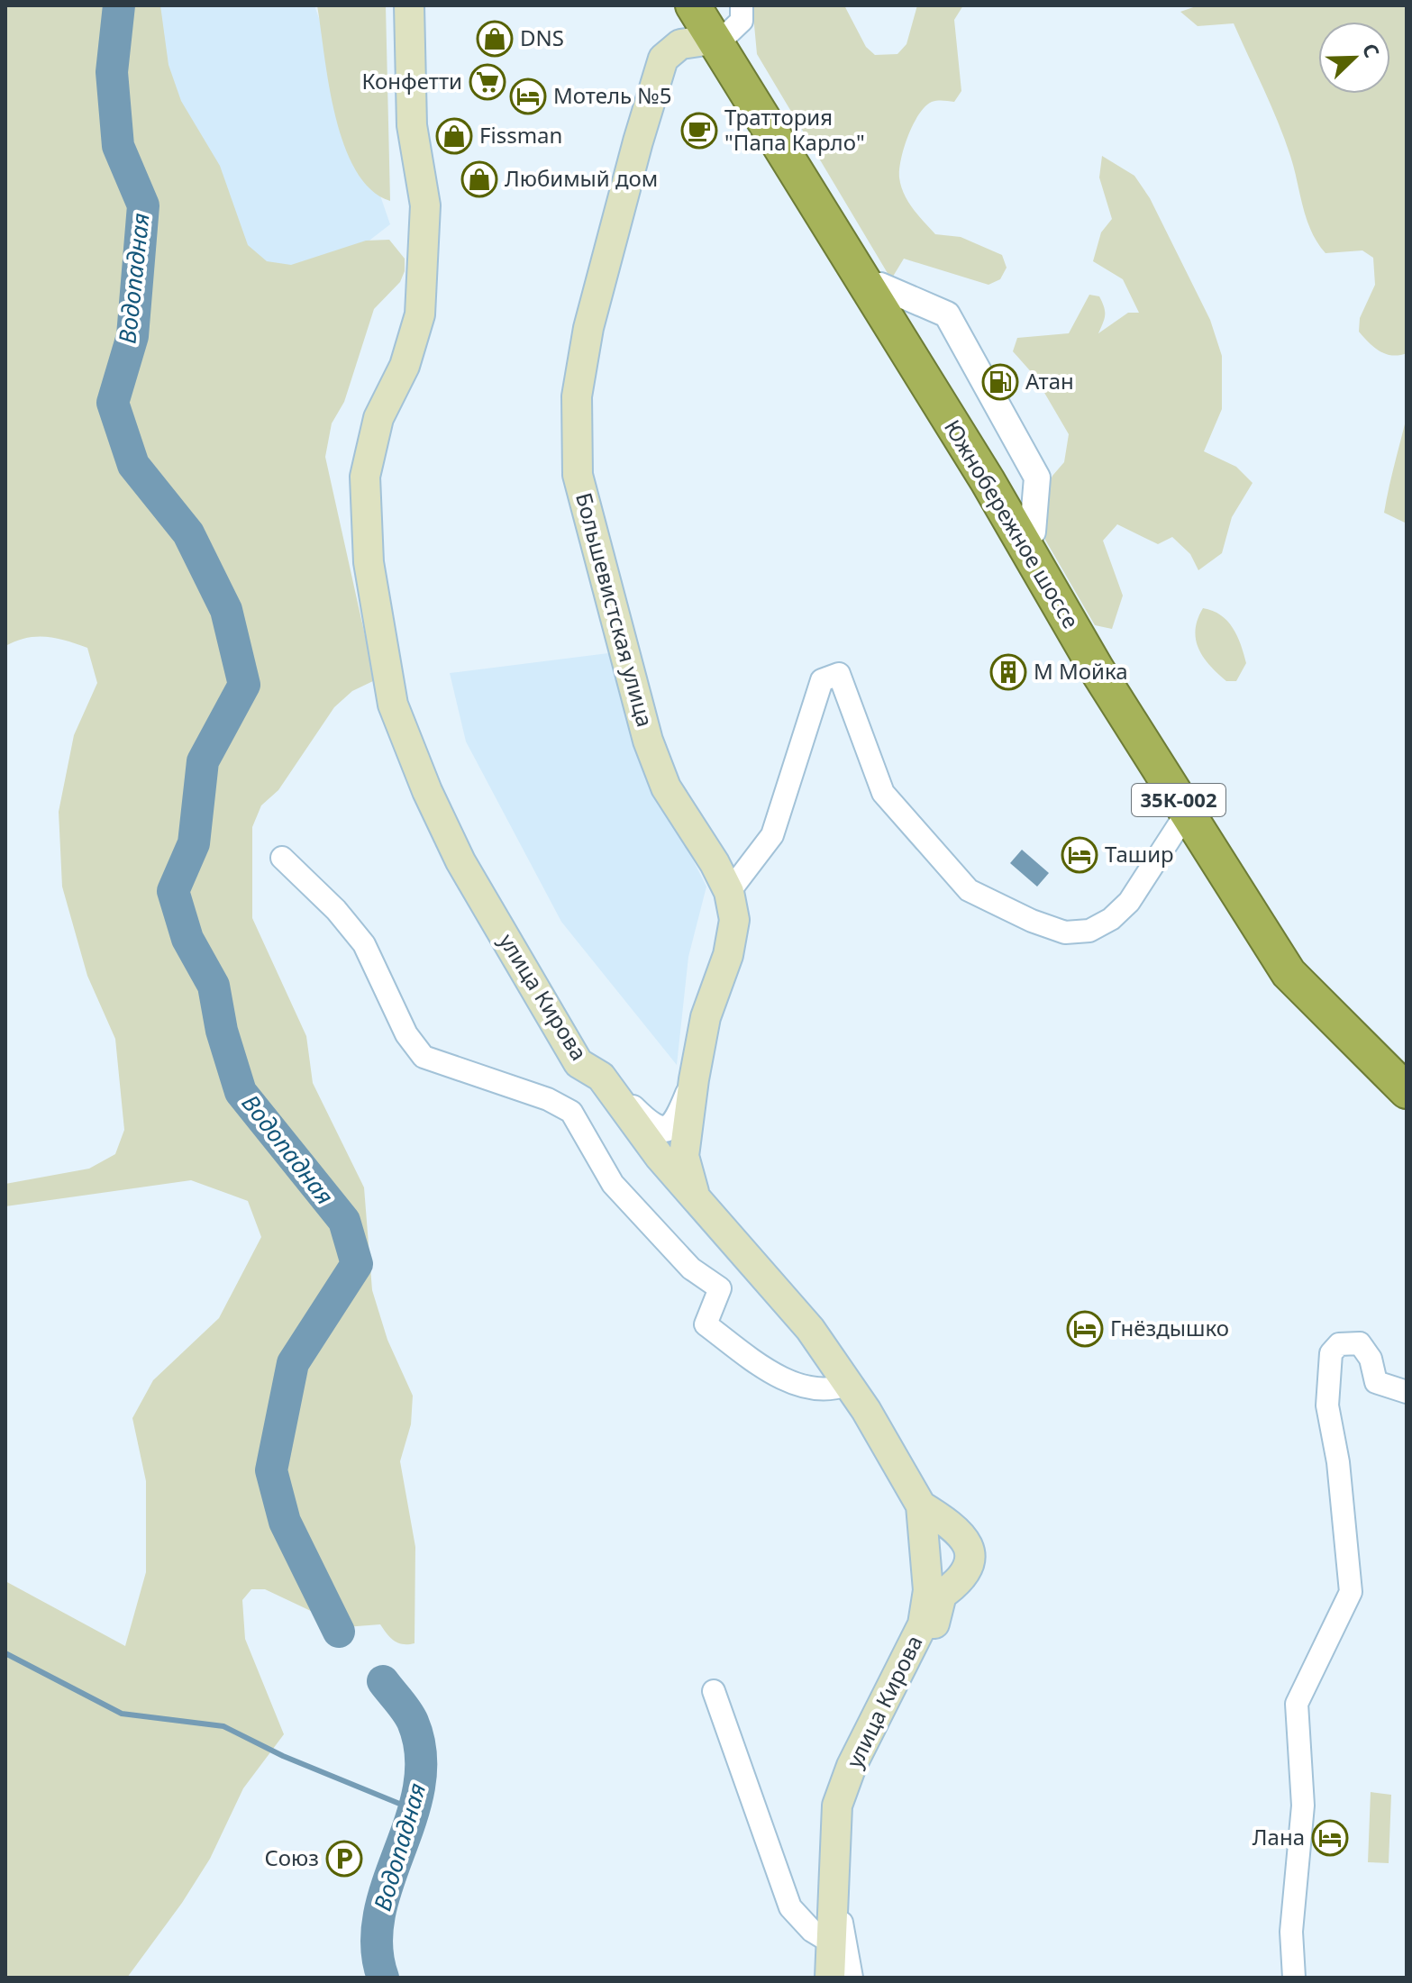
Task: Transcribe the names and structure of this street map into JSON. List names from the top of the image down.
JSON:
{
  "streets": {
    "highway": ["Южнобережное шоссе", "35К-002"],
    "main road": ["Большевистская улица", "улица Кирова"]
  },
  "crossings": [
    ["Южнобережное шоссе", "Большевистская улица"],
    ["Большевистская улица", "улица Кирова"]
  ],
  "water": ["Водопадная"],
  "places": {
    "shop": ["DNS", "Fissman", "Любимый дом"],
    "supermarket": ["Конфетти"],
    "hotel": [
      "Мотель №5",
      "Ташир",
      "Гнёздышко",
      "Лана"
    ],
    "cafe": ["Траттория \"Папа Карло\""],
    "fuel station": ["Атан"],
    "building": ["М Мойка"],
    "parking": ["Союз"]
  },
  "north": "top right"
}
